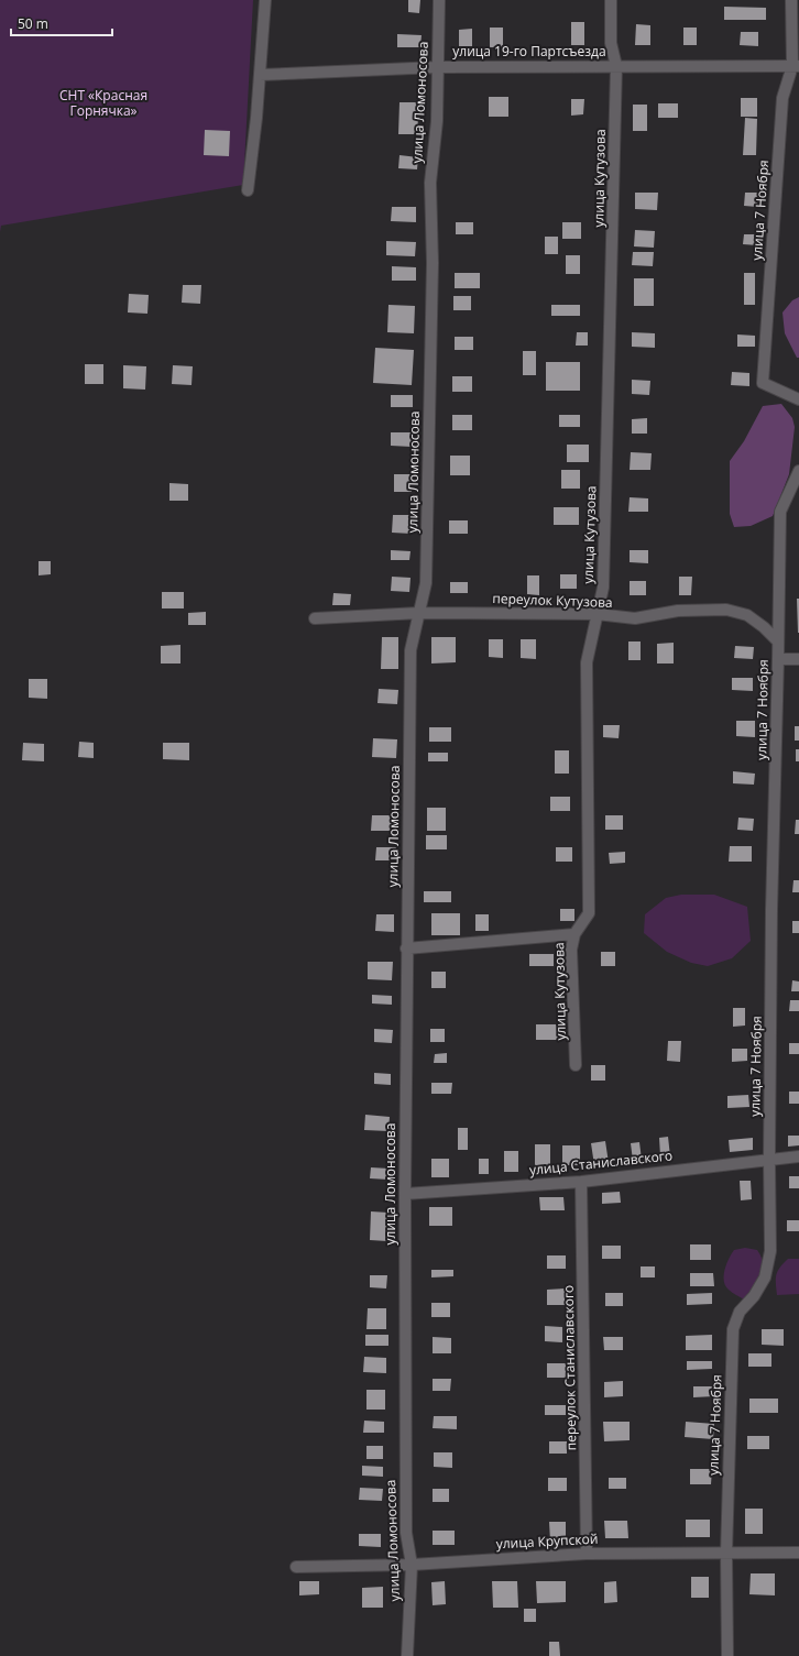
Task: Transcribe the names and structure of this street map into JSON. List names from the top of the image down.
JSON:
{
  "streets": {
    "street": [
      "улица 19-го Партсъезда",
      "улица Ломоносова",
      "улица Кутузова",
      "улица 7 Ноября",
      "переулок Кутузова",
      "улица Станиславского",
      "переулок Станиславского",
      "улица Крупской"
    ]
  },
  "crossings": [
    ["улица 19-го Партсъезда", "улица Ломоносова"],
    ["улица 19-го Партсъезда", "улица Кутузова"],
    ["улица 19-го Партсъезда", "улица 7 Ноября"],
    ["улица Ломоносова", "переулок Кутузова"],
    ["улица Ломоносова", "улица Станиславского"],
    ["улица Ломоносова", "улица Крупской"],
    ["улица Кутузова", "переулок Кутузова"],
    ["улица 7 Ноября", "переулок Кутузова"],
    ["улица 7 Ноября", "улица Станиславского"],
    ["улица 7 Ноября", "улица Крупской"],
    ["улица Станиславского", "переулок Станиславского"],
    ["переулок Станиславского", "улица Крупской"]
  ],
  "parks": ["СНТ «Красная Горнячка»"],
  "scale_bar": "50 m"
}
